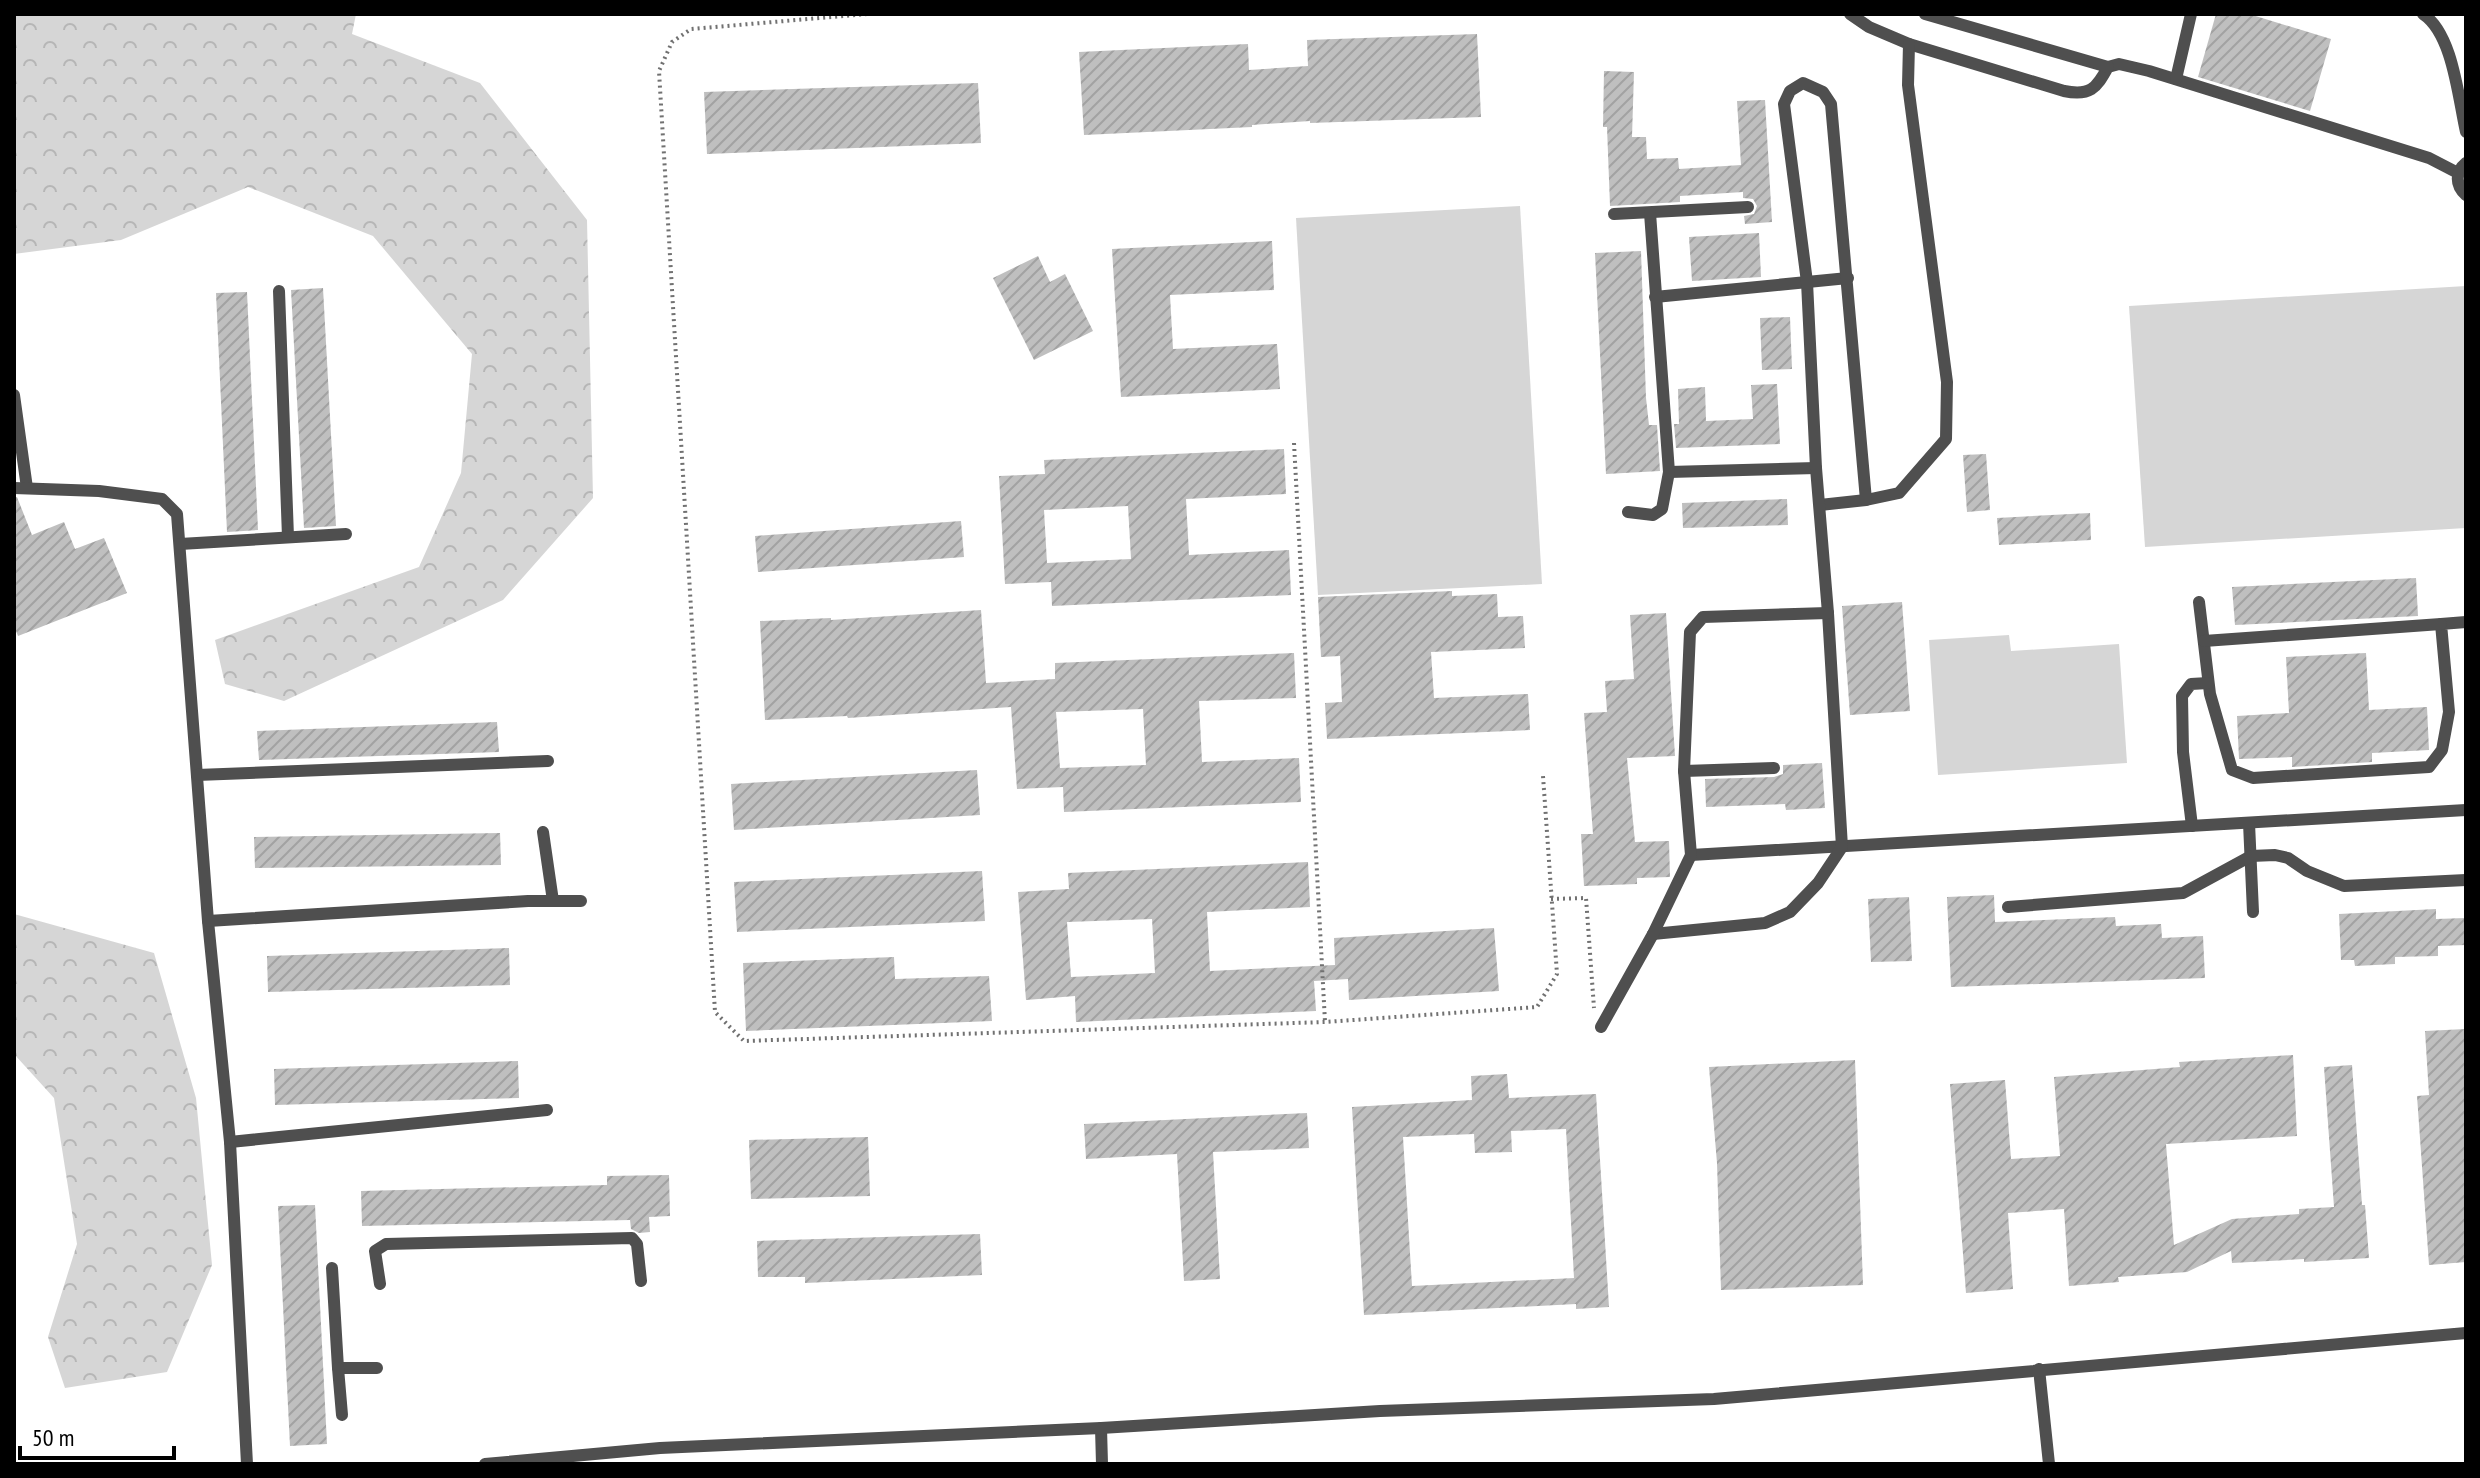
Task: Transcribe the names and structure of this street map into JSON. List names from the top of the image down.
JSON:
{
  "scale_bar": "50 m"
}
